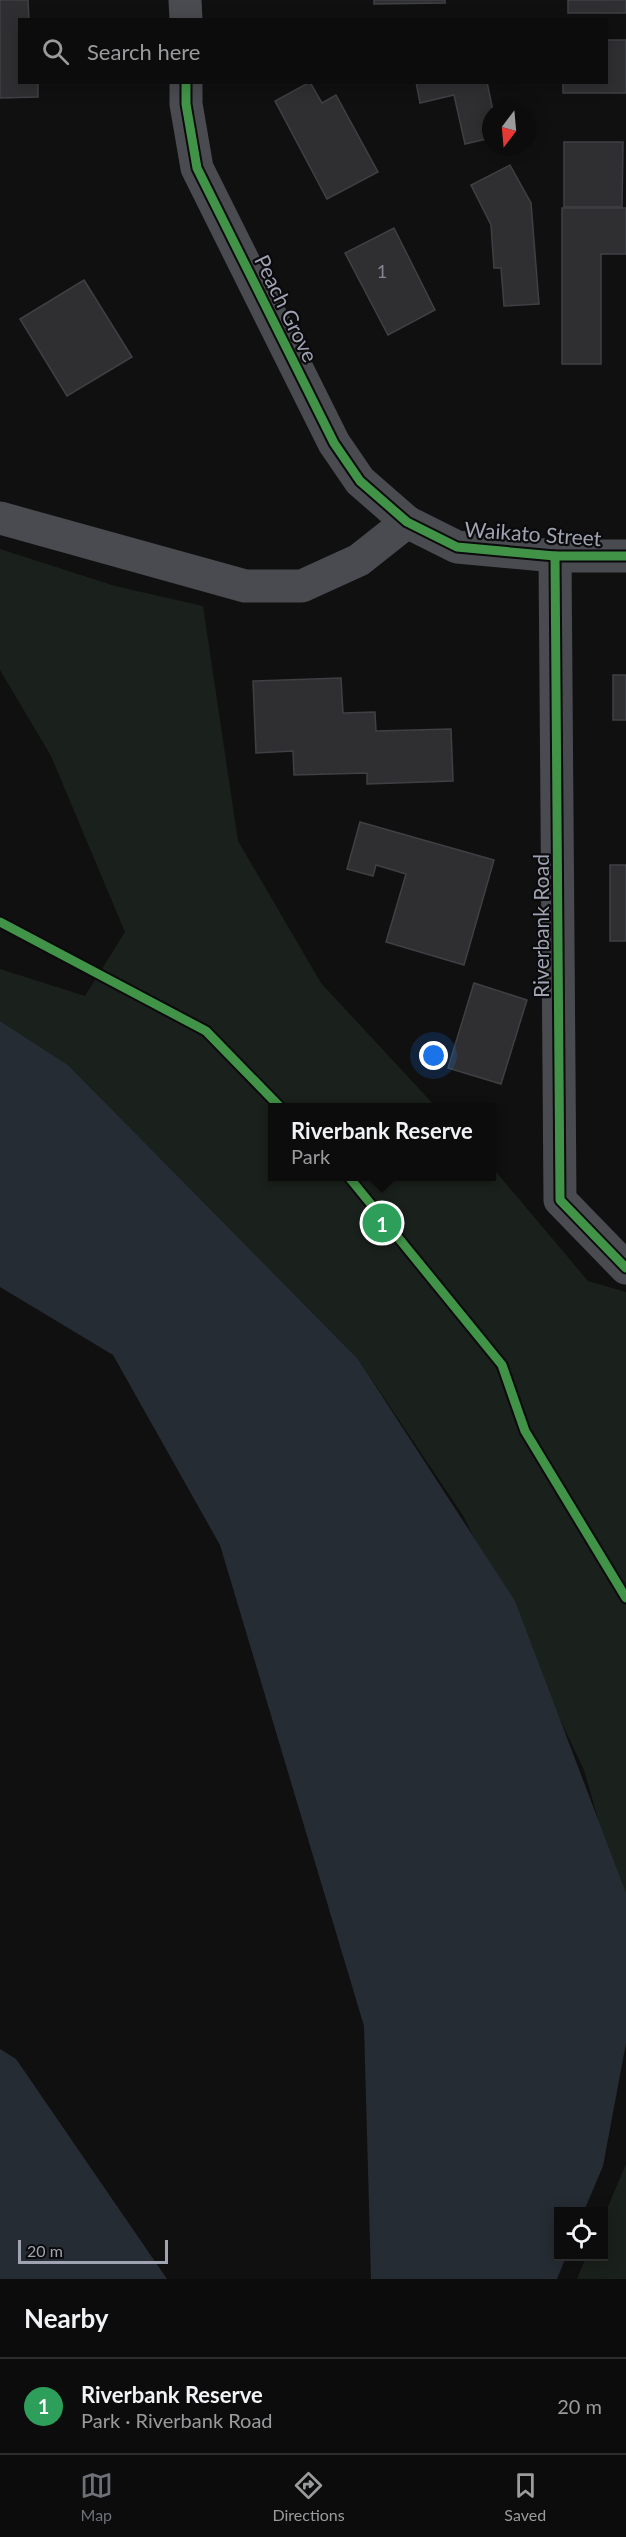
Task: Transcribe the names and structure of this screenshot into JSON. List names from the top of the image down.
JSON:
{
  "streets": {
    "street": ["Peach Grove", "Waikato Street", "Riverbank Road"]
  },
  "crossings": [
    ["Peach Grove", "Waikato Street"],
    ["Waikato Street", "Riverbank Road"]
  ],
  "house_numbers": ["1"],
  "scale_bar": "20 m",
  "north": "bottom",
  "page": {
    "search": "Search here",
    "popup": ["Riverbank Reserve", "Park"],
    "pins": "1",
    "scale": "20 m",
    "heading": "Nearby",
    "list": [
      {
        "mark": "1",
        "name": "Riverbank Reserve",
        "note": "Park · Riverbank Road",
        "value": "20 m"
      }
    ],
    "nav": ["Map", "Directions", "Saved"]
  }
}
